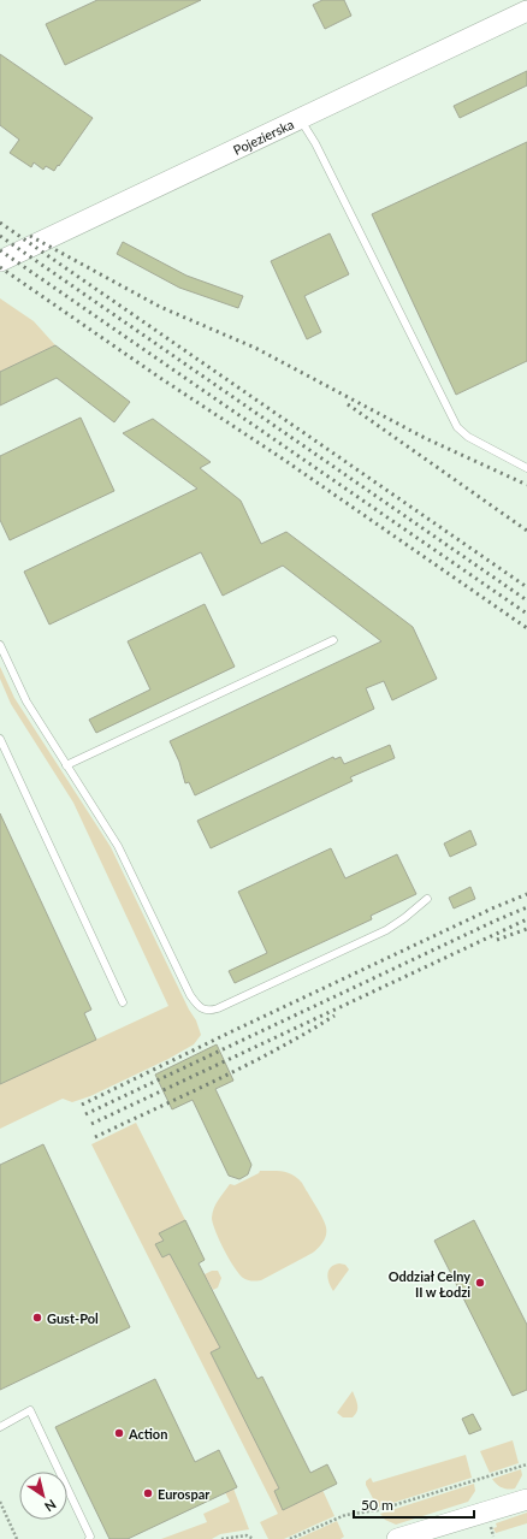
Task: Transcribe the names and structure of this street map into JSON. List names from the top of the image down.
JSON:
{
  "streets": {
    "street": ["Pojezierska"]
  },
  "places": [
    "Oddział Celny II w Łodzi",
    "Gust-Pol",
    "Action",
    "Eurospar"
  ],
  "scale_bar": "50 m",
  "north": "bottom right"
}
